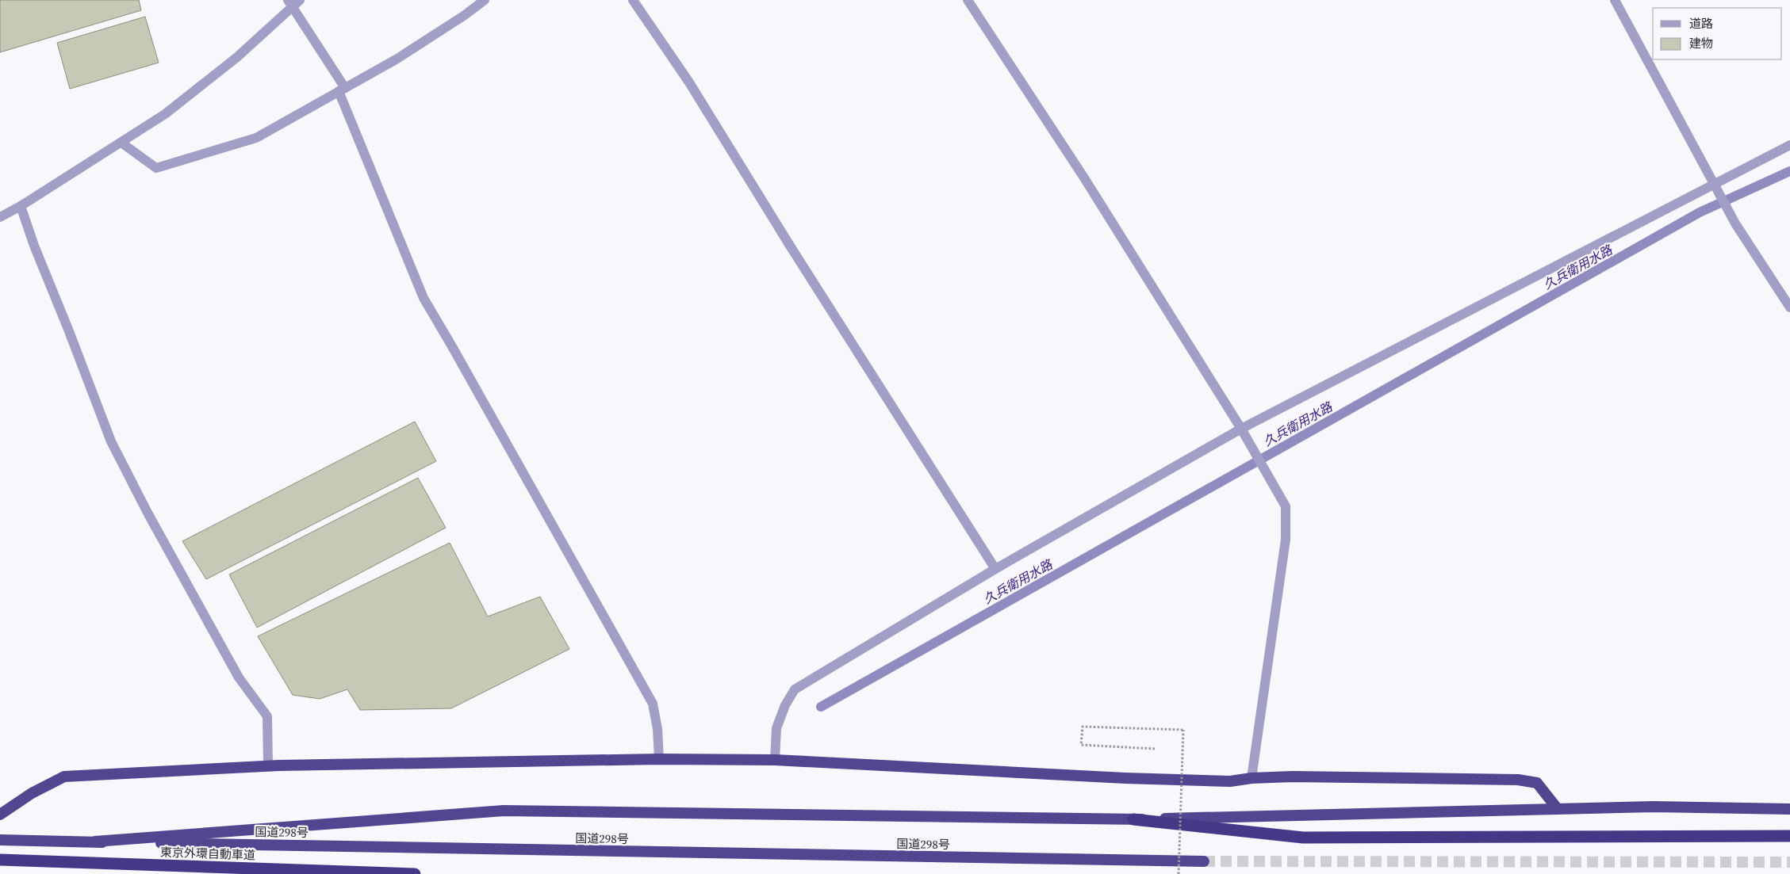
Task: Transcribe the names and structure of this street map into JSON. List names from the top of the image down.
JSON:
{
  "streets": {
    "highway": ["国道298号", "東京外環自動車道"]
  },
  "water": ["久兵衛用水路"],
  "legend": ["道路", "建物"]
}
